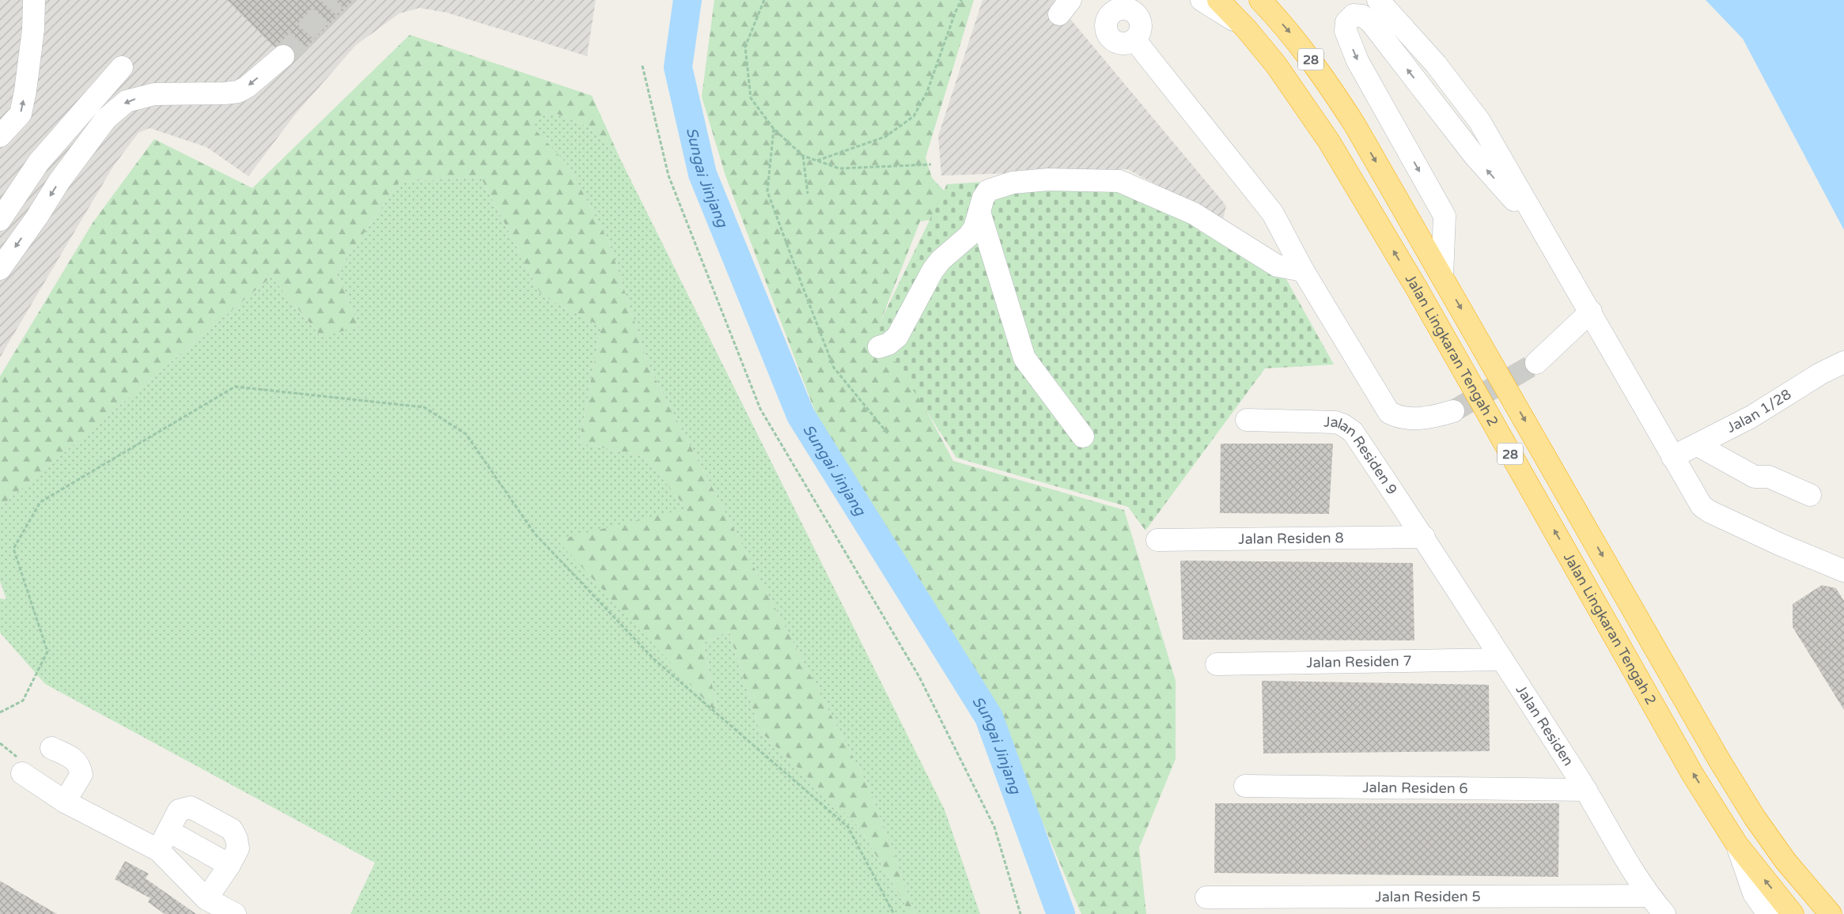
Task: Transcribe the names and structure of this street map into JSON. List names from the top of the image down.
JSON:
{
  "streets": {
    "highway": ["28", "Jalan Lingkaran Tengah 2"],
    "street": [
      "Jalan 1/28",
      "Jalan Residen 9",
      "Jalan Residen 8",
      "Jalan Residen 7",
      "Jalan Residen",
      "Jalan Residen 6",
      "Jalan Residen 5"
    ]
  },
  "crossings": [
    ["Jalan Residen 9", "Jalan Residen 8"],
    ["Jalan Residen 9", "Jalan Residen"],
    ["Jalan Residen 8", "Jalan Residen"],
    ["Jalan Residen 7", "Jalan Residen"],
    ["Jalan Residen", "Jalan Residen 6"],
    ["Jalan Residen", "Jalan Residen 5"]
  ],
  "water": ["Sungai Jinjang"]
}
